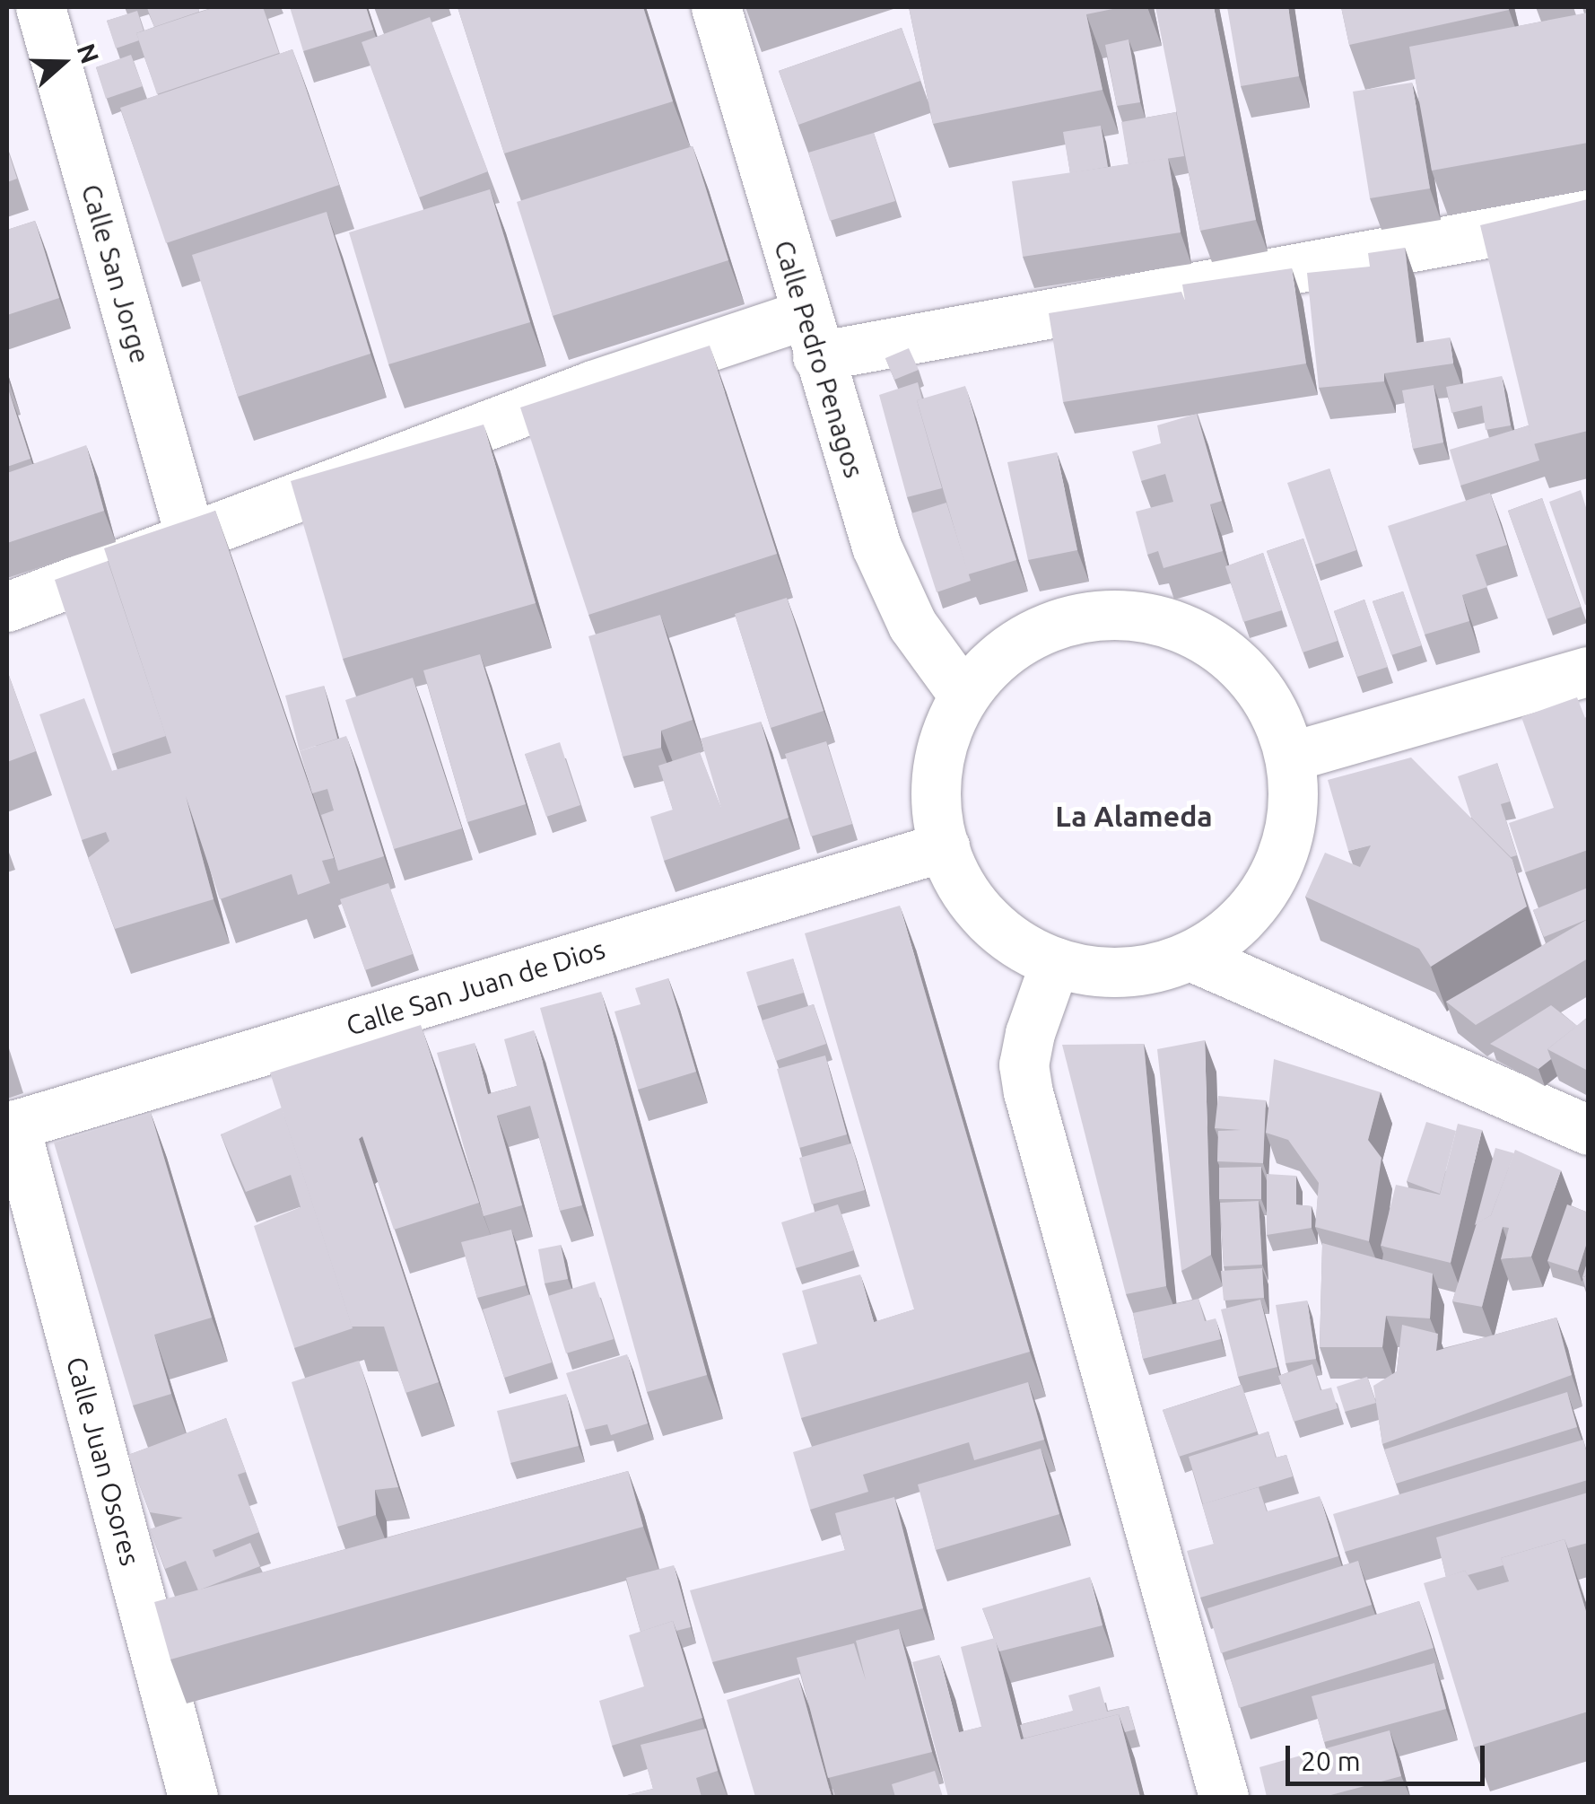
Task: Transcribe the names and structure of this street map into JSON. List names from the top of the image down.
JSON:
{
  "streets": {
    "street": [
      "Calle San Jorge",
      "Calle Pedro Penagos",
      "Calle San Juan de Dios",
      "Calle Juan Osores"
    ]
  },
  "crossings": [
    ["Calle San Juan de Dios", "Calle Juan Osores"]
  ],
  "districts": ["La Alameda"],
  "scale_bar": "20 m",
  "north": "right"
}
